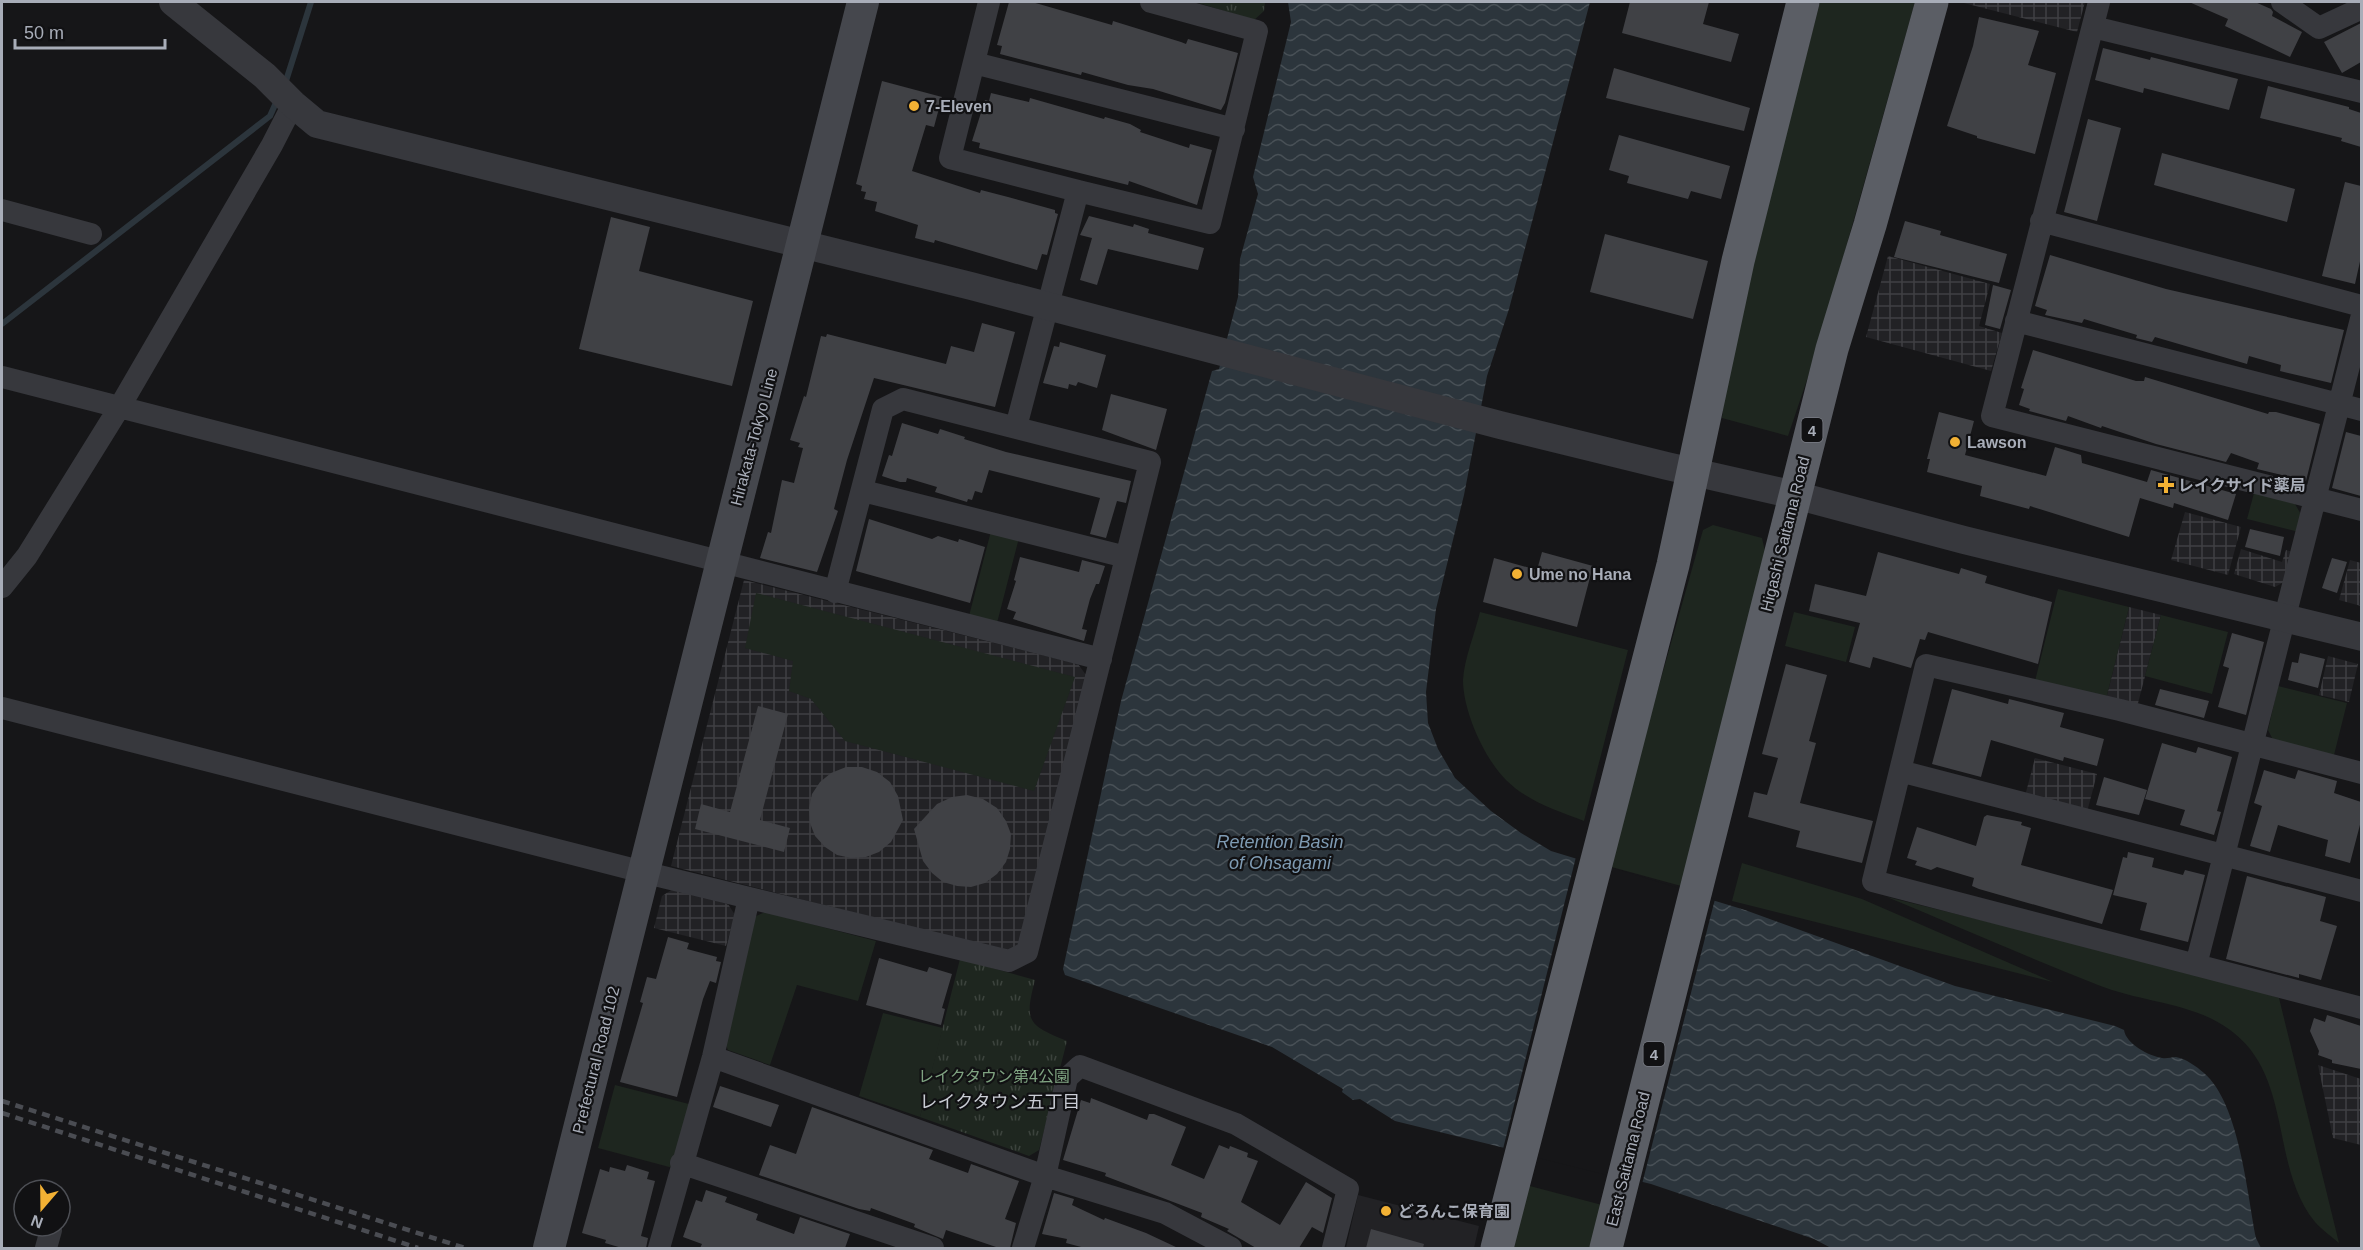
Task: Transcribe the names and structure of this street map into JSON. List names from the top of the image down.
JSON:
{
  "streets": {
    "highway": ["4", "Higashi Saitama Road", "East Saitama Road"],
    "main road": ["Hirakata-Tokyo Line", "Prefectural Road 102"]
  },
  "crossings": [
    ["Hirakata-Tokyo Line", "Prefectural Road 102"],
    ["Higashi Saitama Road", "East Saitama Road"]
  ],
  "districts": ["レイクタウン五丁目"],
  "water": ["Retention Basin of Ohsagami"],
  "parks": ["レイクタウン第4公園"],
  "places": {
    "other": [
      "7-Eleven",
      "Lawson",
      "Ume no Hana",
      "どろんこ保育園"
    ],
    "health": ["レイクサイド薬局"]
  },
  "scale_bar": "50 m",
  "north": "bottom"
}
